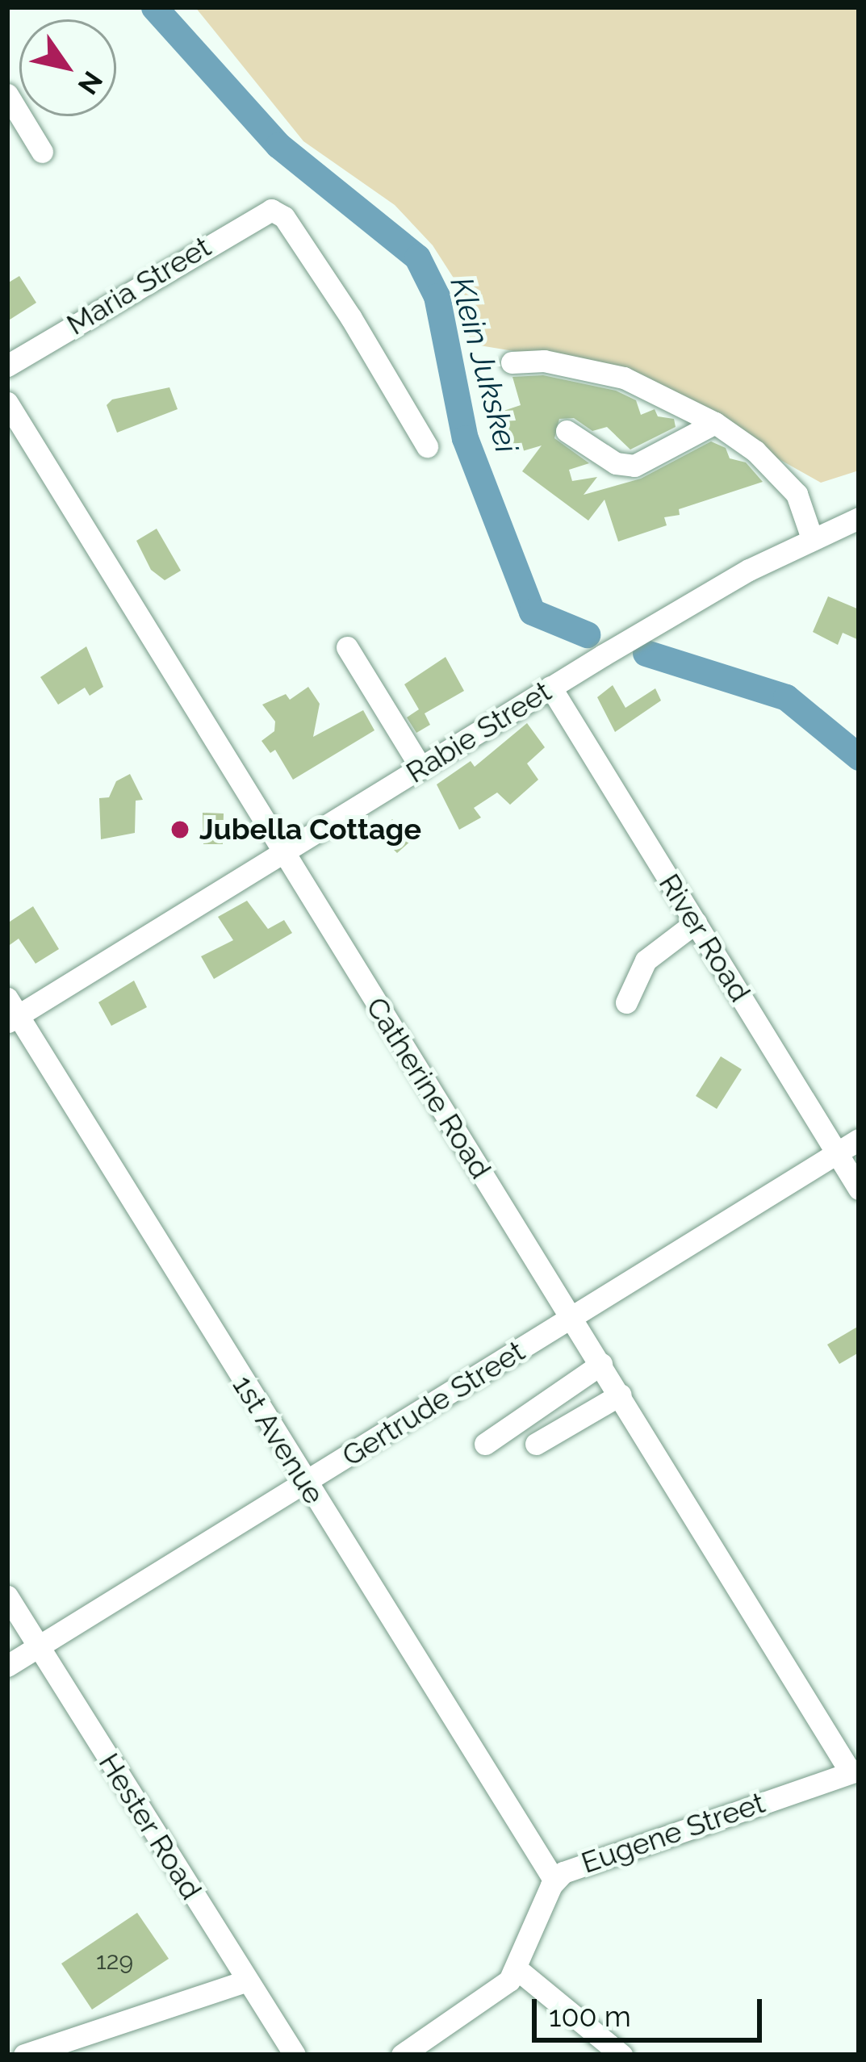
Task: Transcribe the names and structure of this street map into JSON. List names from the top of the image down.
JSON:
{
  "streets": {
    "street": [
      "Maria Street",
      "Rabie Street",
      "River Road",
      "Catherine Road",
      "Gertrude Street",
      "1st Avenue",
      "Hester Road",
      "Eugene Street"
    ]
  },
  "crossings": [
    ["Rabie Street", "River Road"],
    ["Rabie Street", "Catherine Road"],
    ["Rabie Street", "1st Avenue"],
    ["River Road", "Gertrude Street"],
    ["Catherine Road", "Gertrude Street"],
    ["Catherine Road", "Eugene Street"],
    ["Gertrude Street", "1st Avenue"],
    ["Gertrude Street", "Hester Road"],
    ["1st Avenue", "Eugene Street"]
  ],
  "water": ["Klein Jukskei"],
  "places": ["Jubella Cottage"],
  "house_numbers": ["129"],
  "scale_bar": "100 m",
  "north": "bottom right"
}
